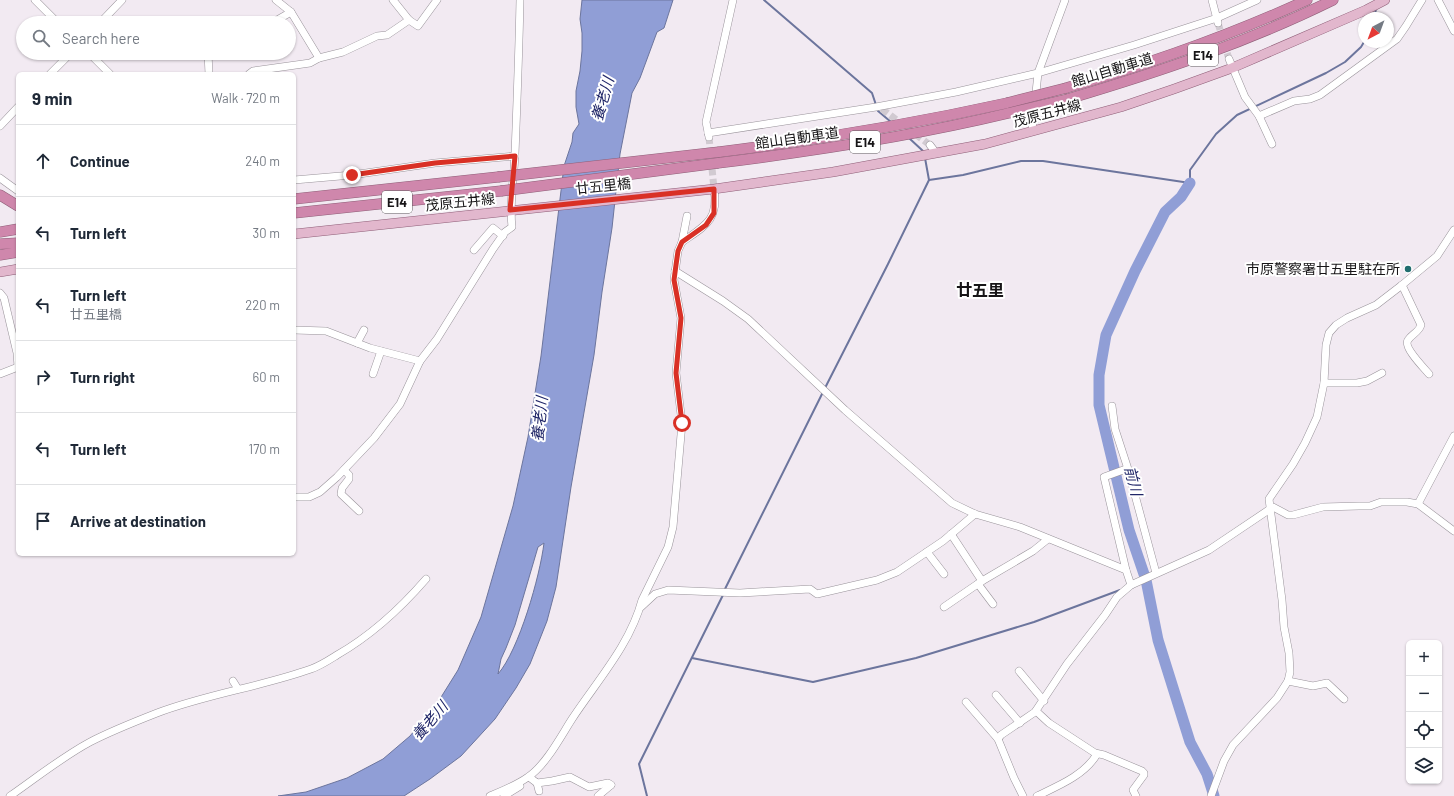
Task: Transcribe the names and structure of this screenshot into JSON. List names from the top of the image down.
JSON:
{
  "streets": {
    "highway": ["E14", "館山自動車道"],
    "main road": ["茂原五井線", "廿五里橋"]
  },
  "crossings": [
    ["茂原五井線", "廿五里橋"]
  ],
  "districts": ["廿五里"],
  "water": ["養老川", "前川"],
  "places": ["市原警察署廿五里駐在所"],
  "north": "bottom left",
  "page": {
    "search": "Search here",
    "heading": ["9 min", "Walk · 720 m"],
    "list": [
      ["Continue", "240 m"],
      ["Turn left", "30 m"],
      ["Turn left", "廿五里橋", "220 m"],
      ["Turn right", "60 m"],
      ["Turn left", "170 m"],
      "Arrive at destination"
    ],
    "map_buttons": ["+", "−"]
  }
}
